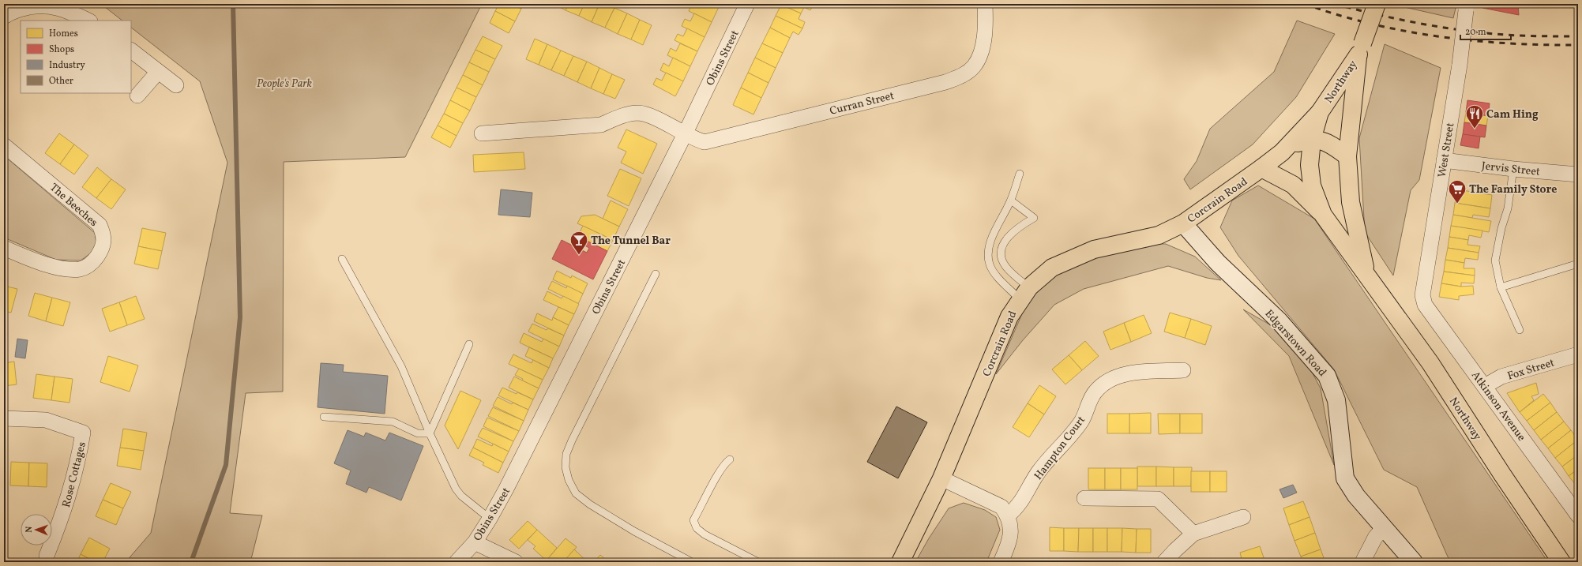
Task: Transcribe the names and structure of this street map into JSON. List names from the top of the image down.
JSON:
{
  "streets": {
    "main road": ["Northway", "Corcrain Road", "Edgarstown Road"],
    "street": [
      "Obins Street",
      "Curran Street",
      "West Street",
      "Jervis Street",
      "The Beeches",
      "Fox Street",
      "Atkinson Avenue",
      "Hampton Court",
      "Rose Cottages"
    ]
  },
  "crossings": [
    ["Obins Street", "Curran Street"],
    ["Northway", "Corcrain Road"],
    ["West Street", "Jervis Street"],
    ["West Street", "Atkinson Avenue"],
    ["Corcrain Road", "Edgarstown Road"],
    ["Fox Street", "Atkinson Avenue"]
  ],
  "parks": ["People's Park"],
  "places": {
    "restaurant": ["Cam Hing"],
    "supermarket": ["The Family Store"],
    "bar": ["The Tunnel Bar"]
  },
  "legend": [
    "Homes",
    "Shops",
    "Industry",
    "Other"
  ],
  "scale_bar": "20 m",
  "north": "left"
}
